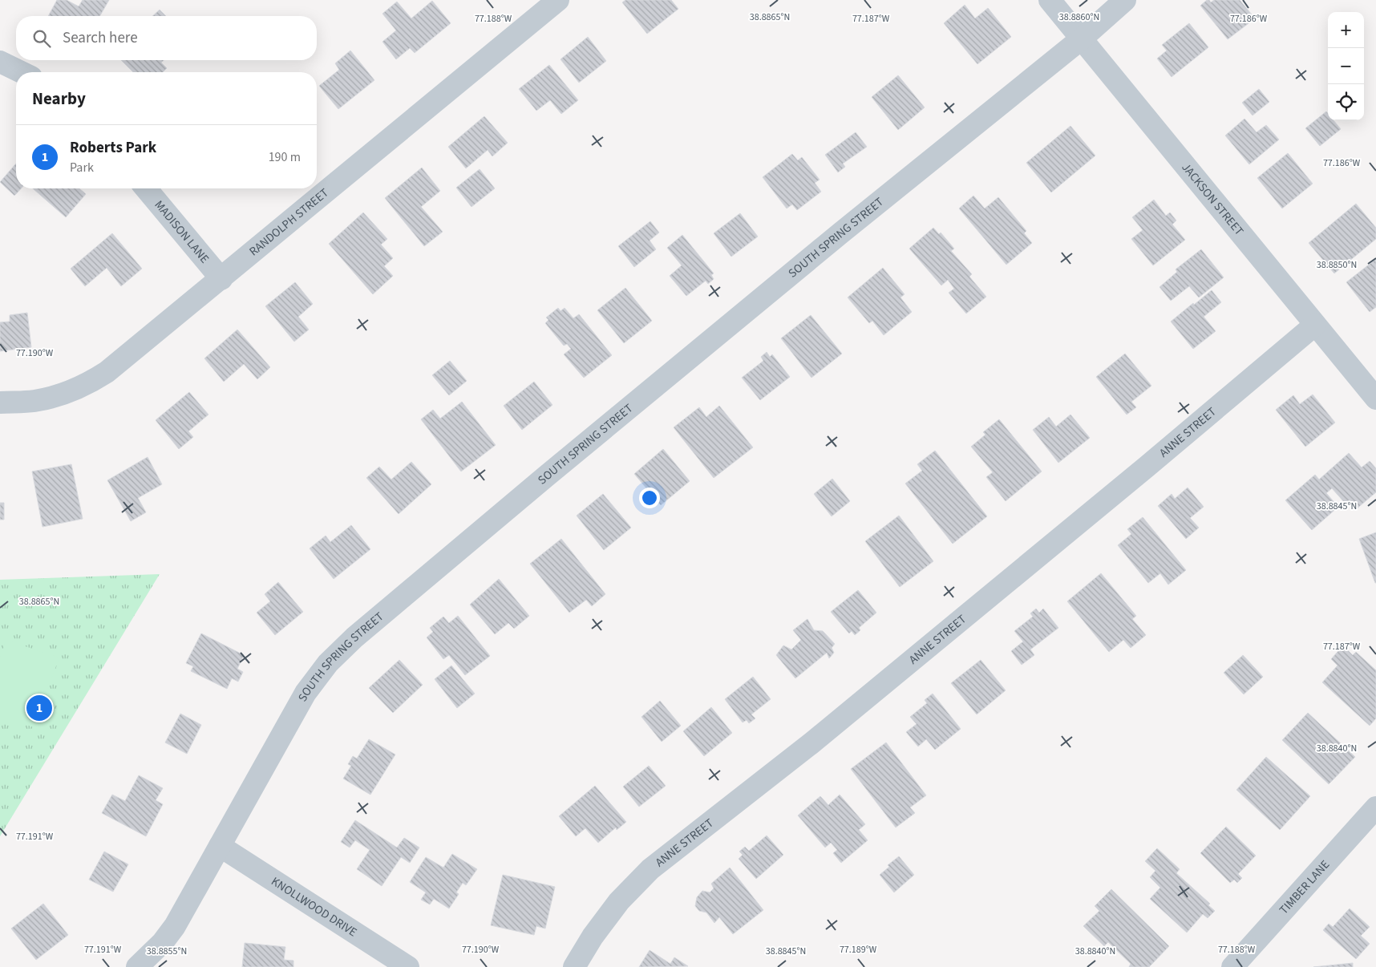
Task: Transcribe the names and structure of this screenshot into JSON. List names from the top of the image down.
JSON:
{
  "streets": {
    "street": [
      "JACKSON STREET",
      "RANDOLPH STREET",
      "MADISON LANE",
      "SOUTH SPRING STREET",
      "ANNE STREET",
      "TIMBER LANE",
      "KNOLLWOOD DRIVE"
    ]
  },
  "crossings": [
    ["JACKSON STREET", "SOUTH SPRING STREET"],
    ["JACKSON STREET", "ANNE STREET"],
    ["RANDOLPH STREET", "MADISON LANE"],
    ["SOUTH SPRING STREET", "KNOLLWOOD DRIVE"]
  ],
  "page": {
    "map_buttons": ["+", "−"],
    "search": "Search here",
    "heading": "Nearby",
    "list": [
      {
        "mark": "1",
        "name": "Roberts Park",
        "note": "Park",
        "value": "190 m"
      }
    ],
    "pins": "1"
  },
  "coordinates": [
    "38.8860°N",
    "38.8865°N",
    "77.188°W",
    "77.187°W",
    "77.186°W",
    "38.8850°N",
    "77.190°W",
    "38.8845°N",
    "38.8840°N",
    "77.191°W",
    "77.189°W",
    "38.8855°N"
  ]
}
